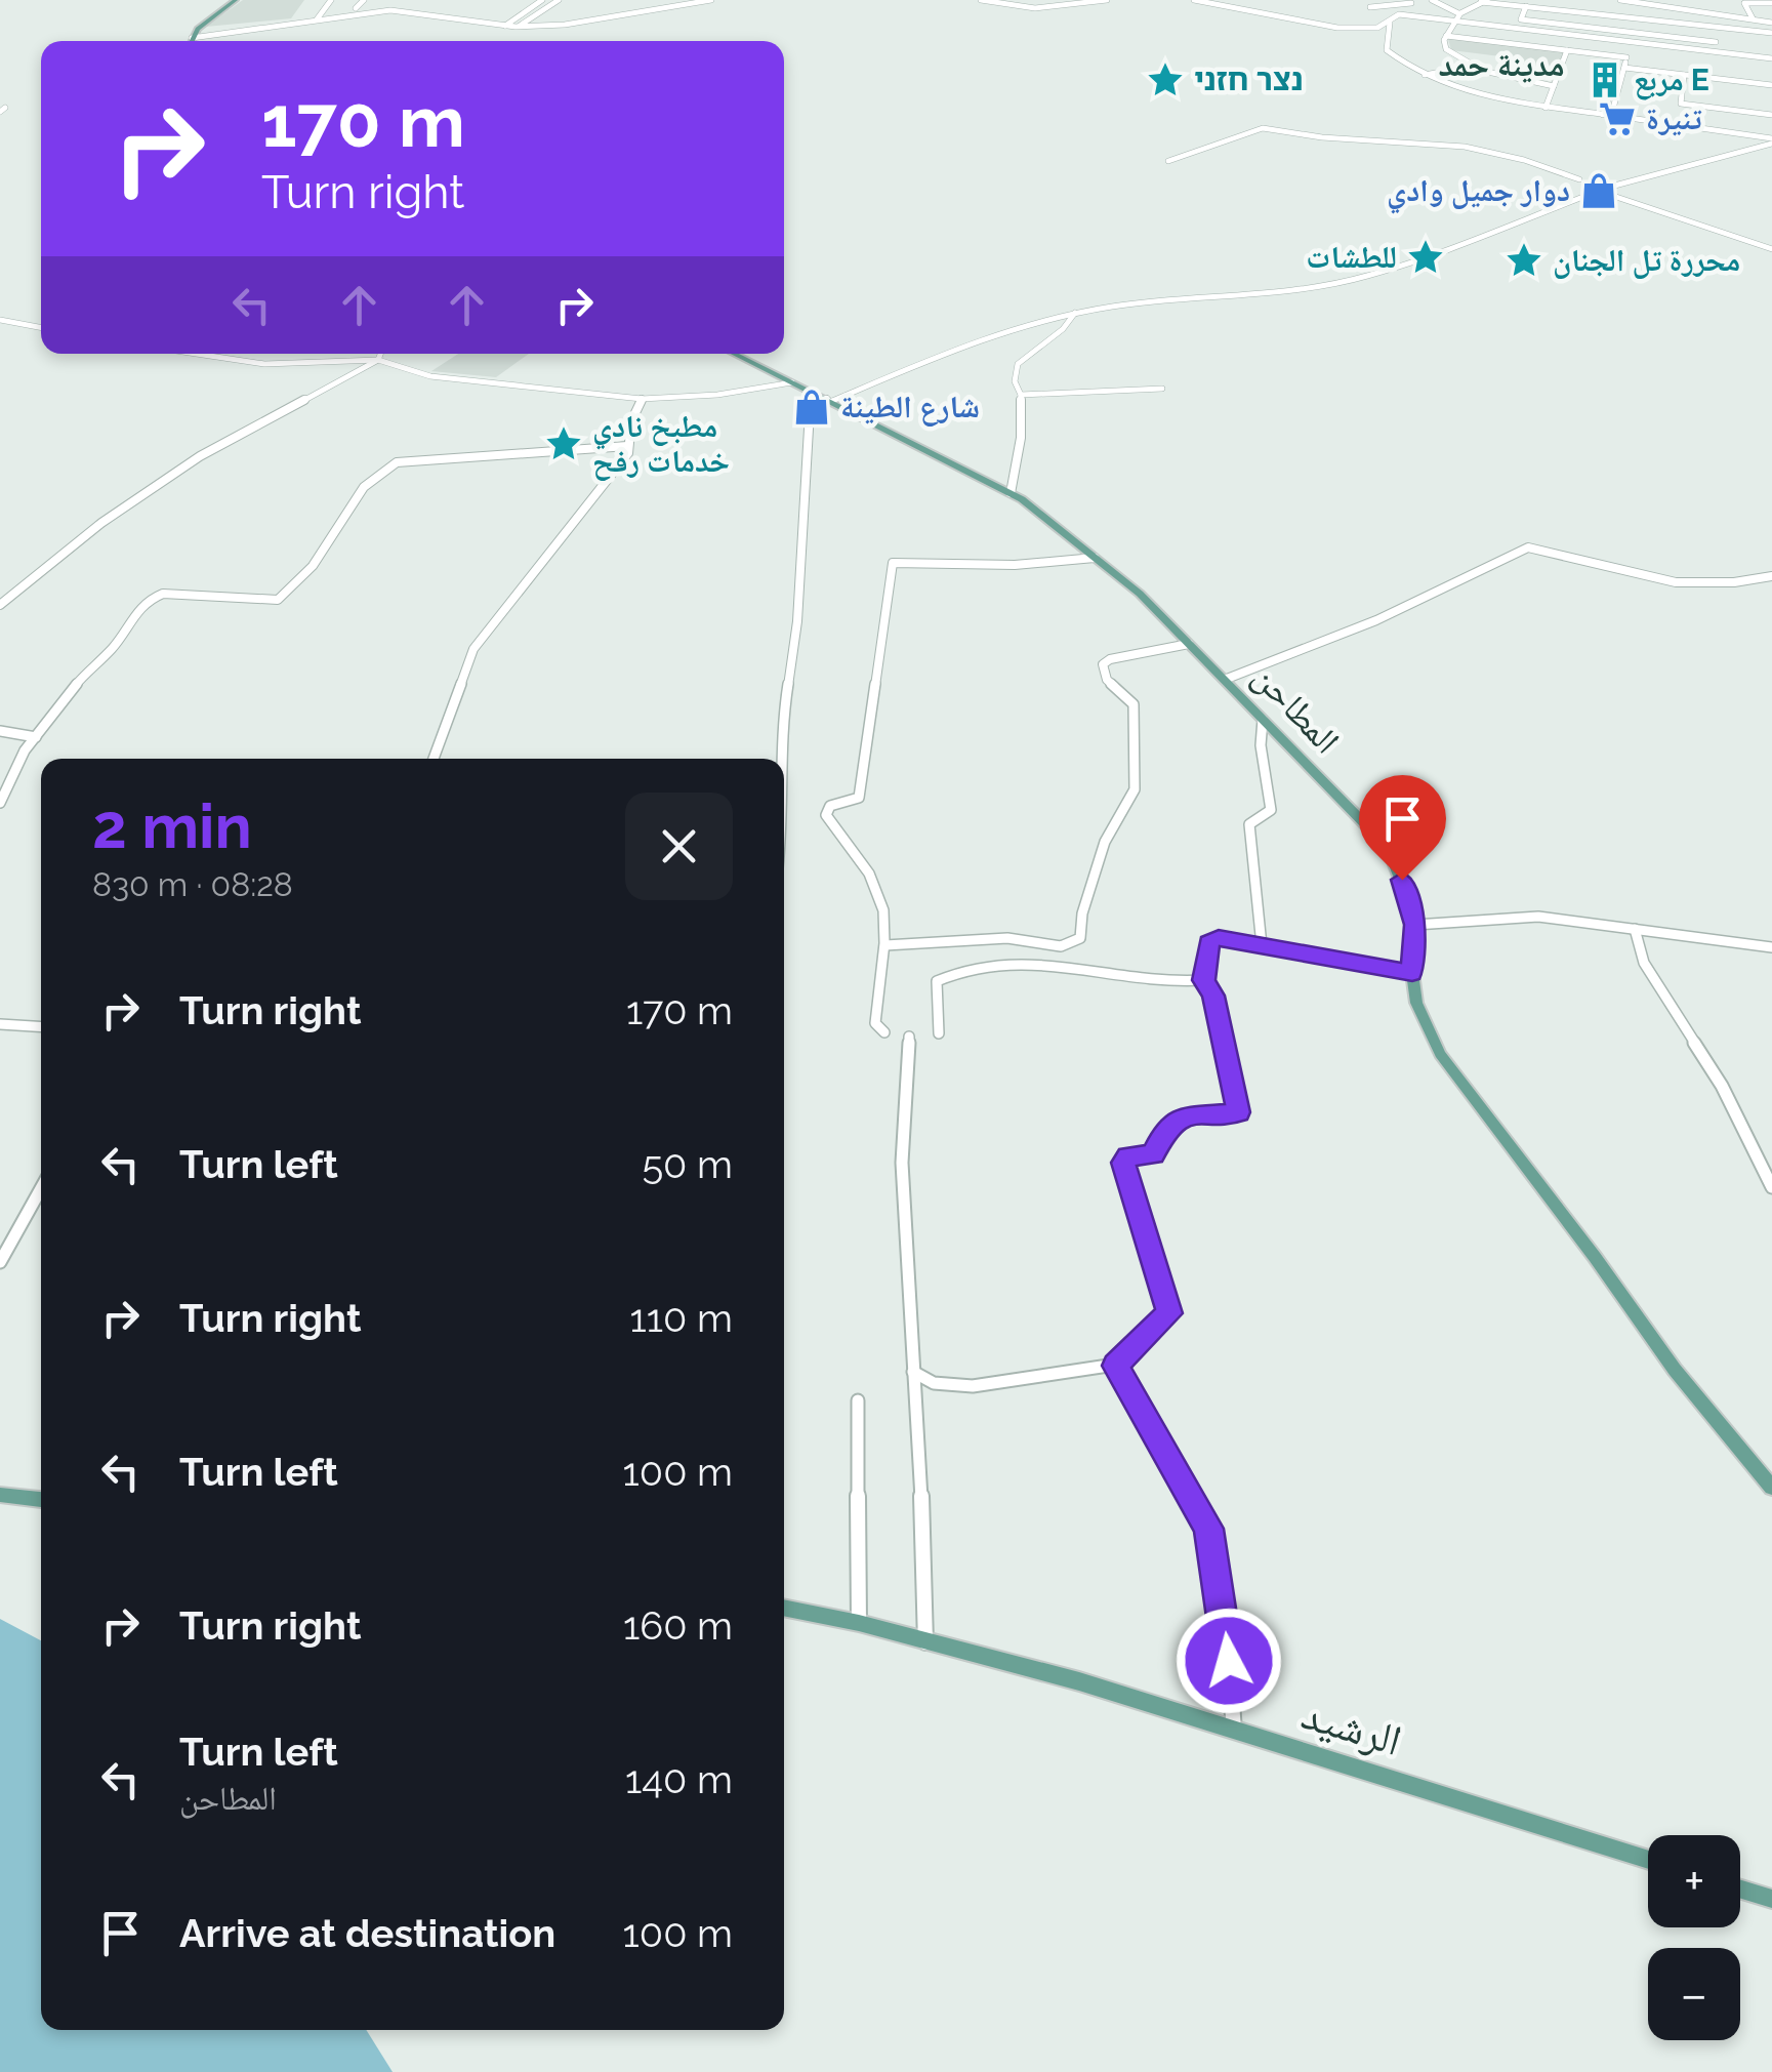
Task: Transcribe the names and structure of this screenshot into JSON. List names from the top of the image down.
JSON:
{
  "streets": {
    "main road": ["المطاحن", "الرشيد"]
  },
  "districts": ["مدينة حمد"],
  "places": {
    "place": [
      "נצר חזני",
      "للطشات",
      "محررة تل الجنان",
      "مطبخ نادي خدمات رفح"
    ],
    "building": ["مربع E"],
    "supermarket": ["تنيرة"],
    "shop": ["دوار جميل وادي", "شارع الطينة"]
  },
  "page": {
    "turn": ["170 m", "Turn right"],
    "heading": ["2 min", "830 m · 08:28"],
    "list": [
      {
        "name": "Turn right",
        "value": "170 m"
      },
      {
        "name": "Turn left",
        "value": "50 m"
      },
      {
        "name": "Turn right",
        "value": "110 m"
      },
      {
        "name": "Turn left",
        "value": "100 m"
      },
      {
        "name": "Turn right",
        "value": "160 m"
      },
      {
        "name": "Turn left",
        "note": "المطاحن",
        "value": "140 m"
      },
      {
        "name": "Arrive at destination",
        "value": "100 m"
      }
    ],
    "map_buttons": ["+", "−"]
  }
}
